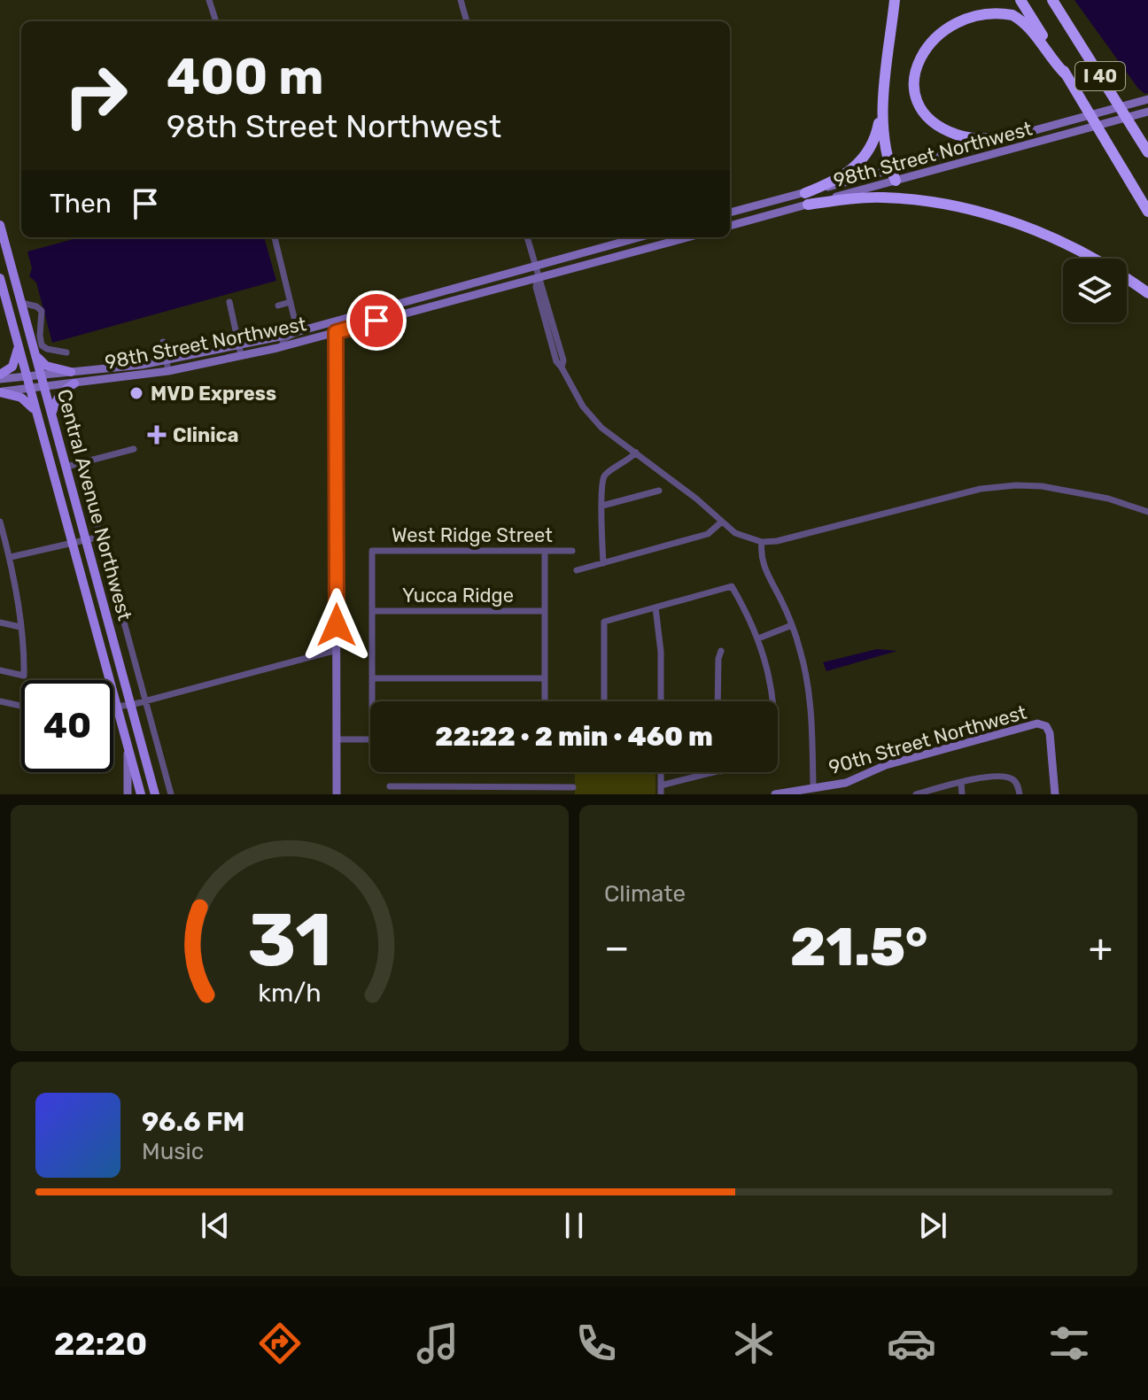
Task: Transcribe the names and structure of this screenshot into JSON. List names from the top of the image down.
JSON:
{
  "streets": {
    "highway": ["I 40"],
    "main road": ["98th Street Northwest", "Central Avenue Northwest", "90th Street Northwest"],
    "street": ["West Ridge Street", "Yucca Ridge"]
  },
  "crossings": [
    ["98th Street Northwest", "Central Avenue Northwest"],
    ["West Ridge Street", "Yucca Ridge"]
  ],
  "places": {
    "other": ["MVD Express"],
    "health": ["Clinica"]
  },
  "page": {
    "turn": ["400 m", "98th Street Northwest"],
    "then": "Then",
    "limit": "40",
    "trip": "22:22 · 2 min · 460 m",
    "tile": "Climate",
    "heat": ["−", "21.5°", "+"],
    "song": ["96.6 FM", "Music"],
    "tabs": "22:20",
    "gauge": ["31", "km/h"]
  }
}
